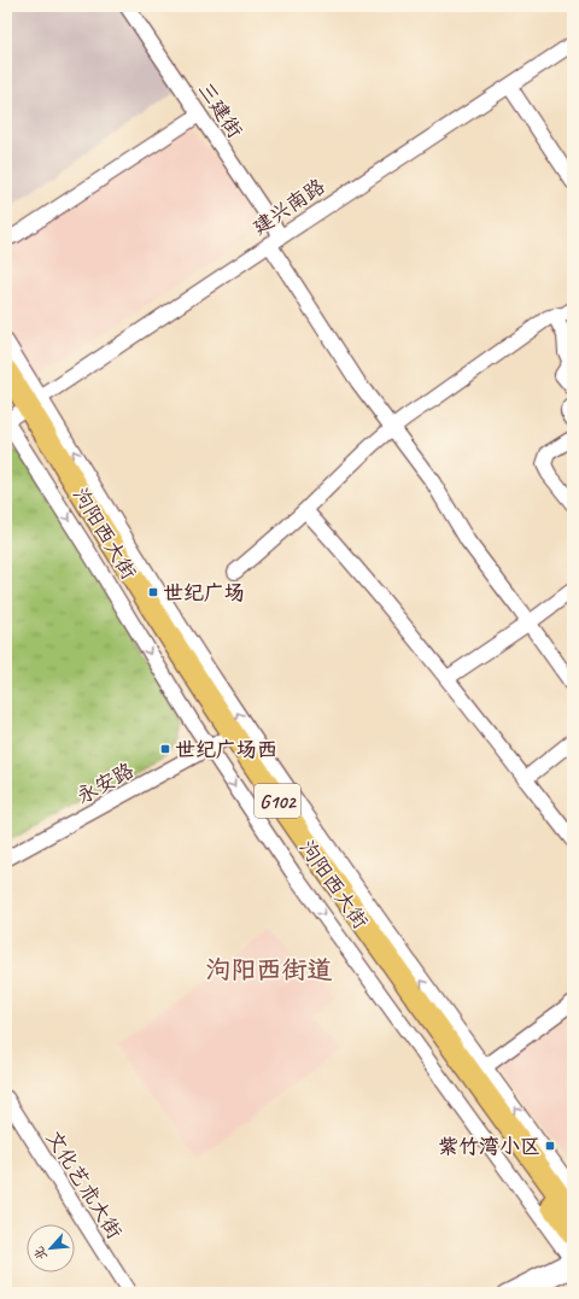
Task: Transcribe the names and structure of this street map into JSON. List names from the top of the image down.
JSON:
{
  "streets": {
    "highway": ["泃阳西大街", "G102"],
    "street": [
      "三建街",
      "建兴南路",
      "永安路",
      "文化艺术大街"
    ]
  },
  "crossings": [
    ["三建街", "建兴南路"],
    ["建兴南路", "泃阳西大街"],
    ["泃阳西大街", "永安路"]
  ],
  "districts": ["泃阳西街道"],
  "places": {
    "transit": ["世纪广场", "世纪广场西", "紫竹湾小区"]
  },
  "north": "bottom left"
}
